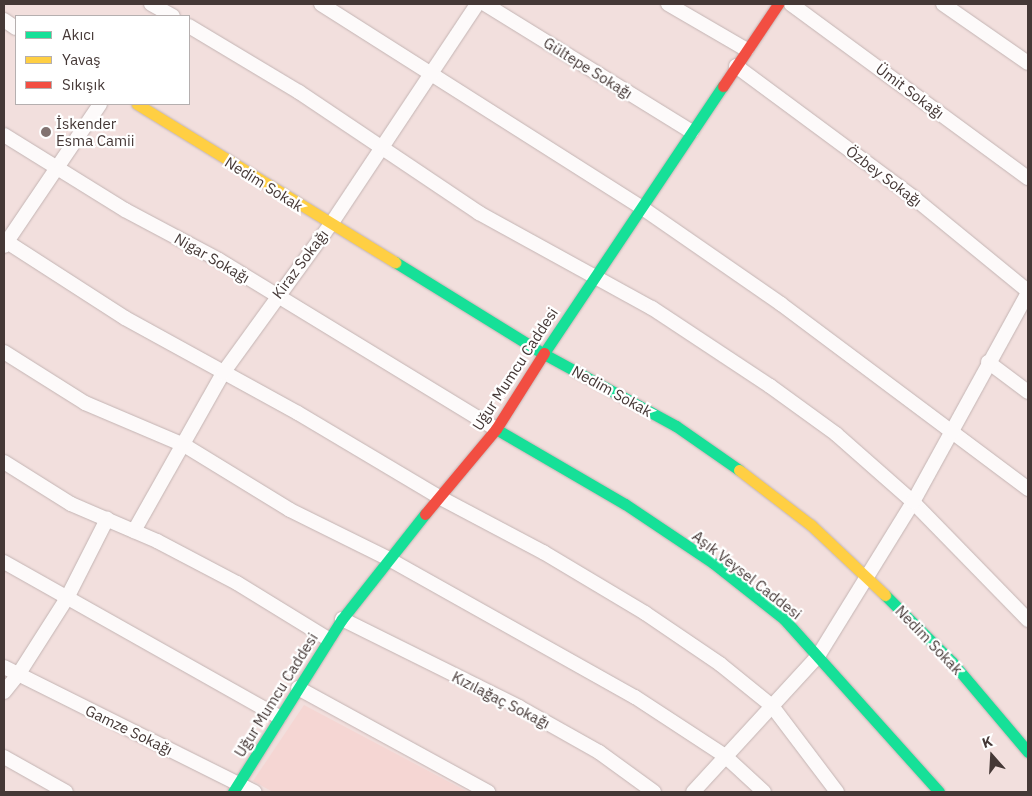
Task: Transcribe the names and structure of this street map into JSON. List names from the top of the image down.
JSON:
{
  "streets": {
    "street": [
      "Gültepe Sokağı",
      "Ümit Sokağı",
      "Özbey Sokağı",
      "Nedim Sokak",
      "Nigar Sokağı",
      "Kiraz Sokağı",
      "Uğur Mumcu Caddesi",
      "Aşık Veysel Caddesi",
      "Kızılağaç Sokağı",
      "Gamze Sokağı"
    ]
  },
  "crossings": [
    ["Gültepe Sokağı", "Uğur Mumcu Caddesi"],
    ["Özbey Sokağı", "Uğur Mumcu Caddesi"],
    ["Nedim Sokak", "Kiraz Sokağı"],
    ["Nedim Sokak", "Uğur Mumcu Caddesi"],
    ["Nigar Sokağı", "Kiraz Sokağı"],
    ["Nigar Sokağı", "Uğur Mumcu Caddesi"],
    ["Nigar Sokağı", "Aşık Veysel Caddesi"],
    ["Uğur Mumcu Caddesi", "Aşık Veysel Caddesi"],
    ["Uğur Mumcu Caddesi", "Kızılağaç Sokağı"],
    ["Uğur Mumcu Caddesi", "Gamze Sokağı"]
  ],
  "places": ["İskender Esma Camii"],
  "legend": ["Akıcı", "Yavaş", "Sıkışık"],
  "north": "top"
}
